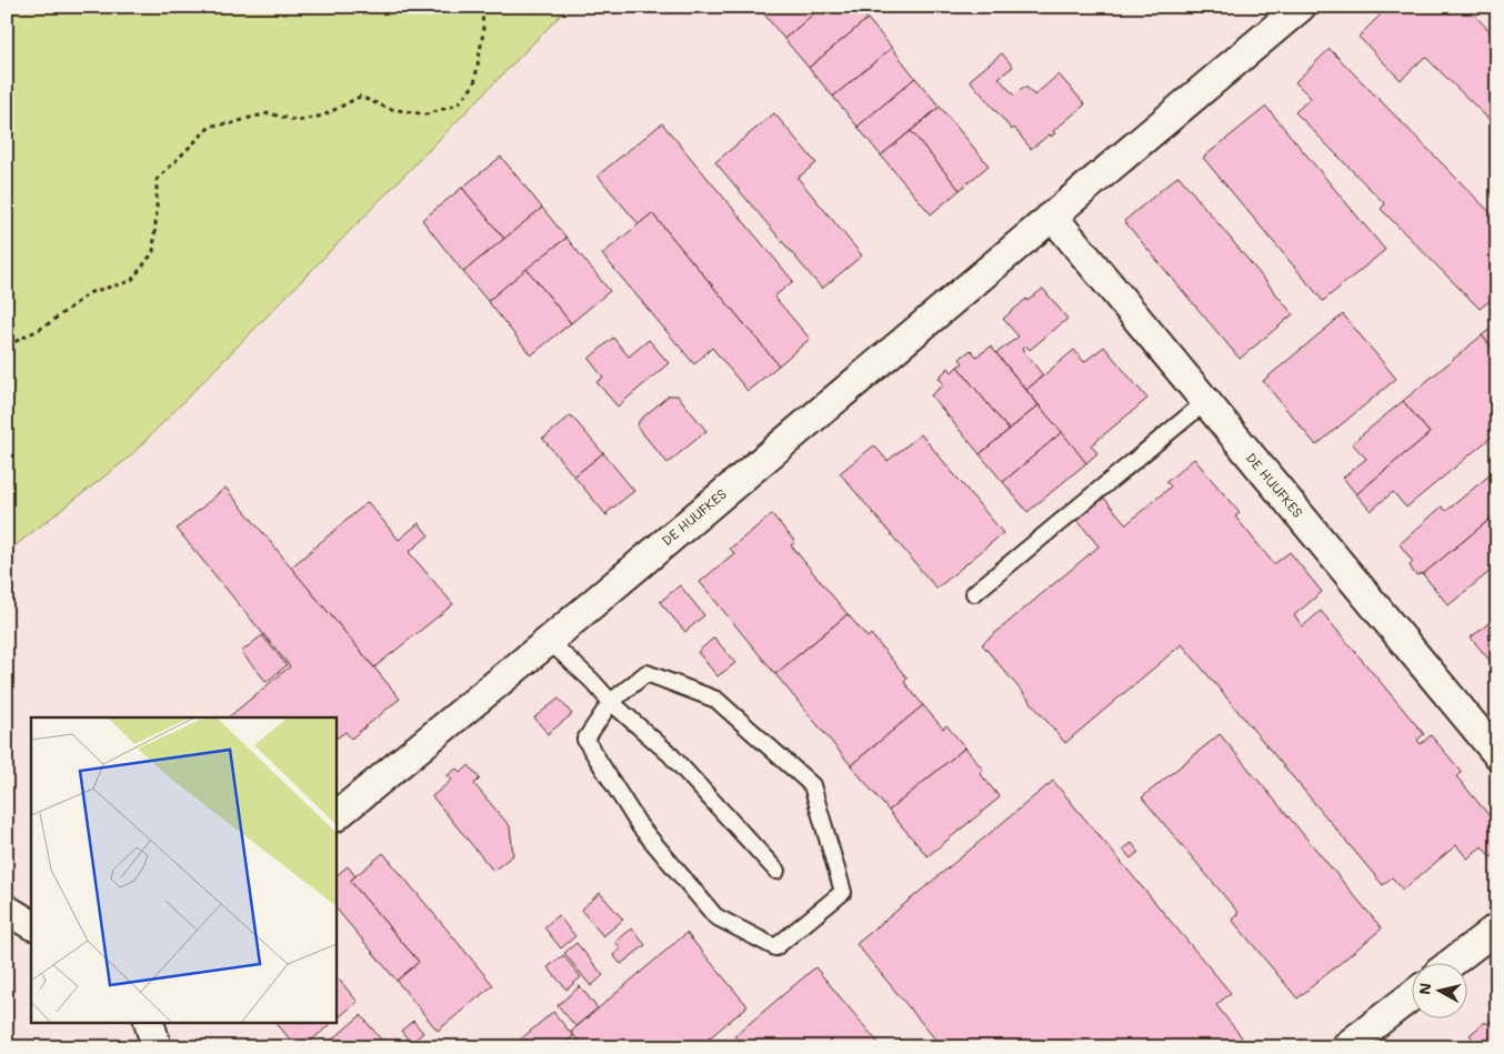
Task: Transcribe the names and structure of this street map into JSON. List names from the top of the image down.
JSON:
{
  "streets": {
    "street": ["DE HUUFKES"]
  },
  "north": "left"
}
